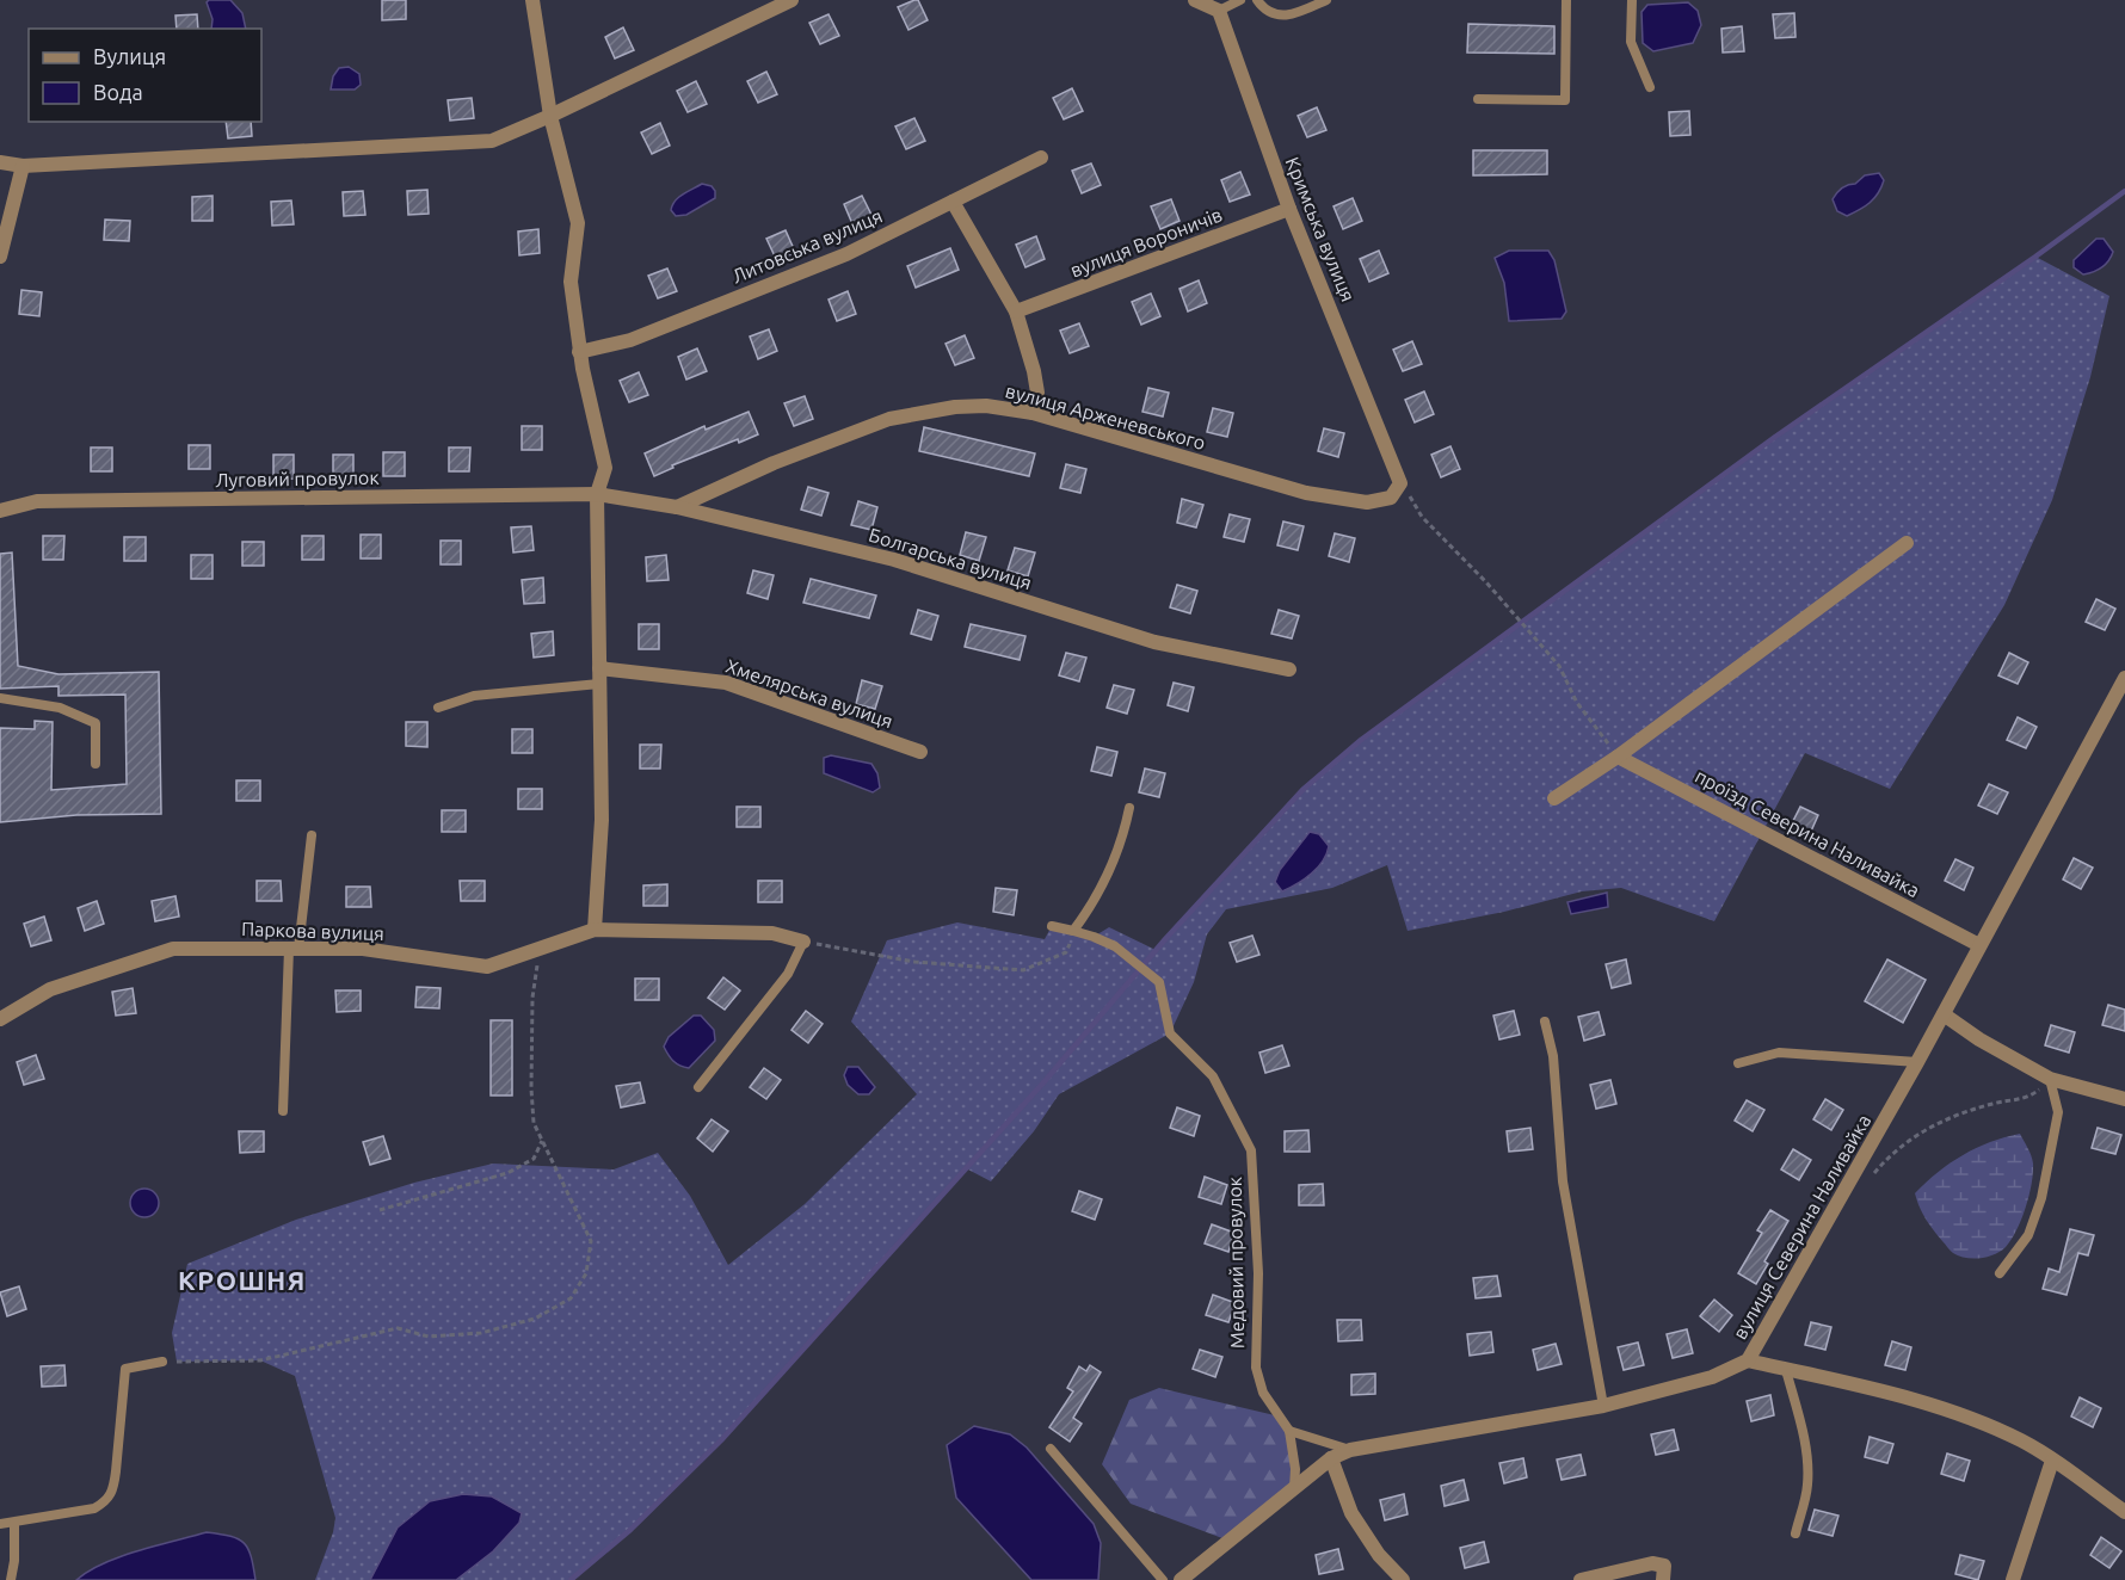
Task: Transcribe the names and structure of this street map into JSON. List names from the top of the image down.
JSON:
{
  "streets": {
    "street": [
      "Кримська вулиця",
      "вулиця Вороничів",
      "Литовська вулиця",
      "вулиця Арженевського",
      "Луговий провулок",
      "Болгарська вулиця",
      "Хмелярська вулиця",
      "проїзд Северина Наливайка",
      "Паркова вулиця",
      "вулиця Северина Наливайка"
    ],
    "lane": ["Медовий провулок"]
  },
  "crossings": [
    ["Кримська вулиця", "вулиця Вороничів"],
    ["Кримська вулиця", "вулиця Арженевського"],
    ["вулиця Арженевського", "Болгарська вулиця"],
    ["Луговий провулок", "Болгарська вулиця"],
    ["проїзд Северина Наливайка", "вулиця Северина Наливайка"],
    ["вулиця Северина Наливайка", "Медовий провулок"]
  ],
  "districts": ["КРОШНЯ"],
  "legend": ["Вулиця", "Вода"]
}
